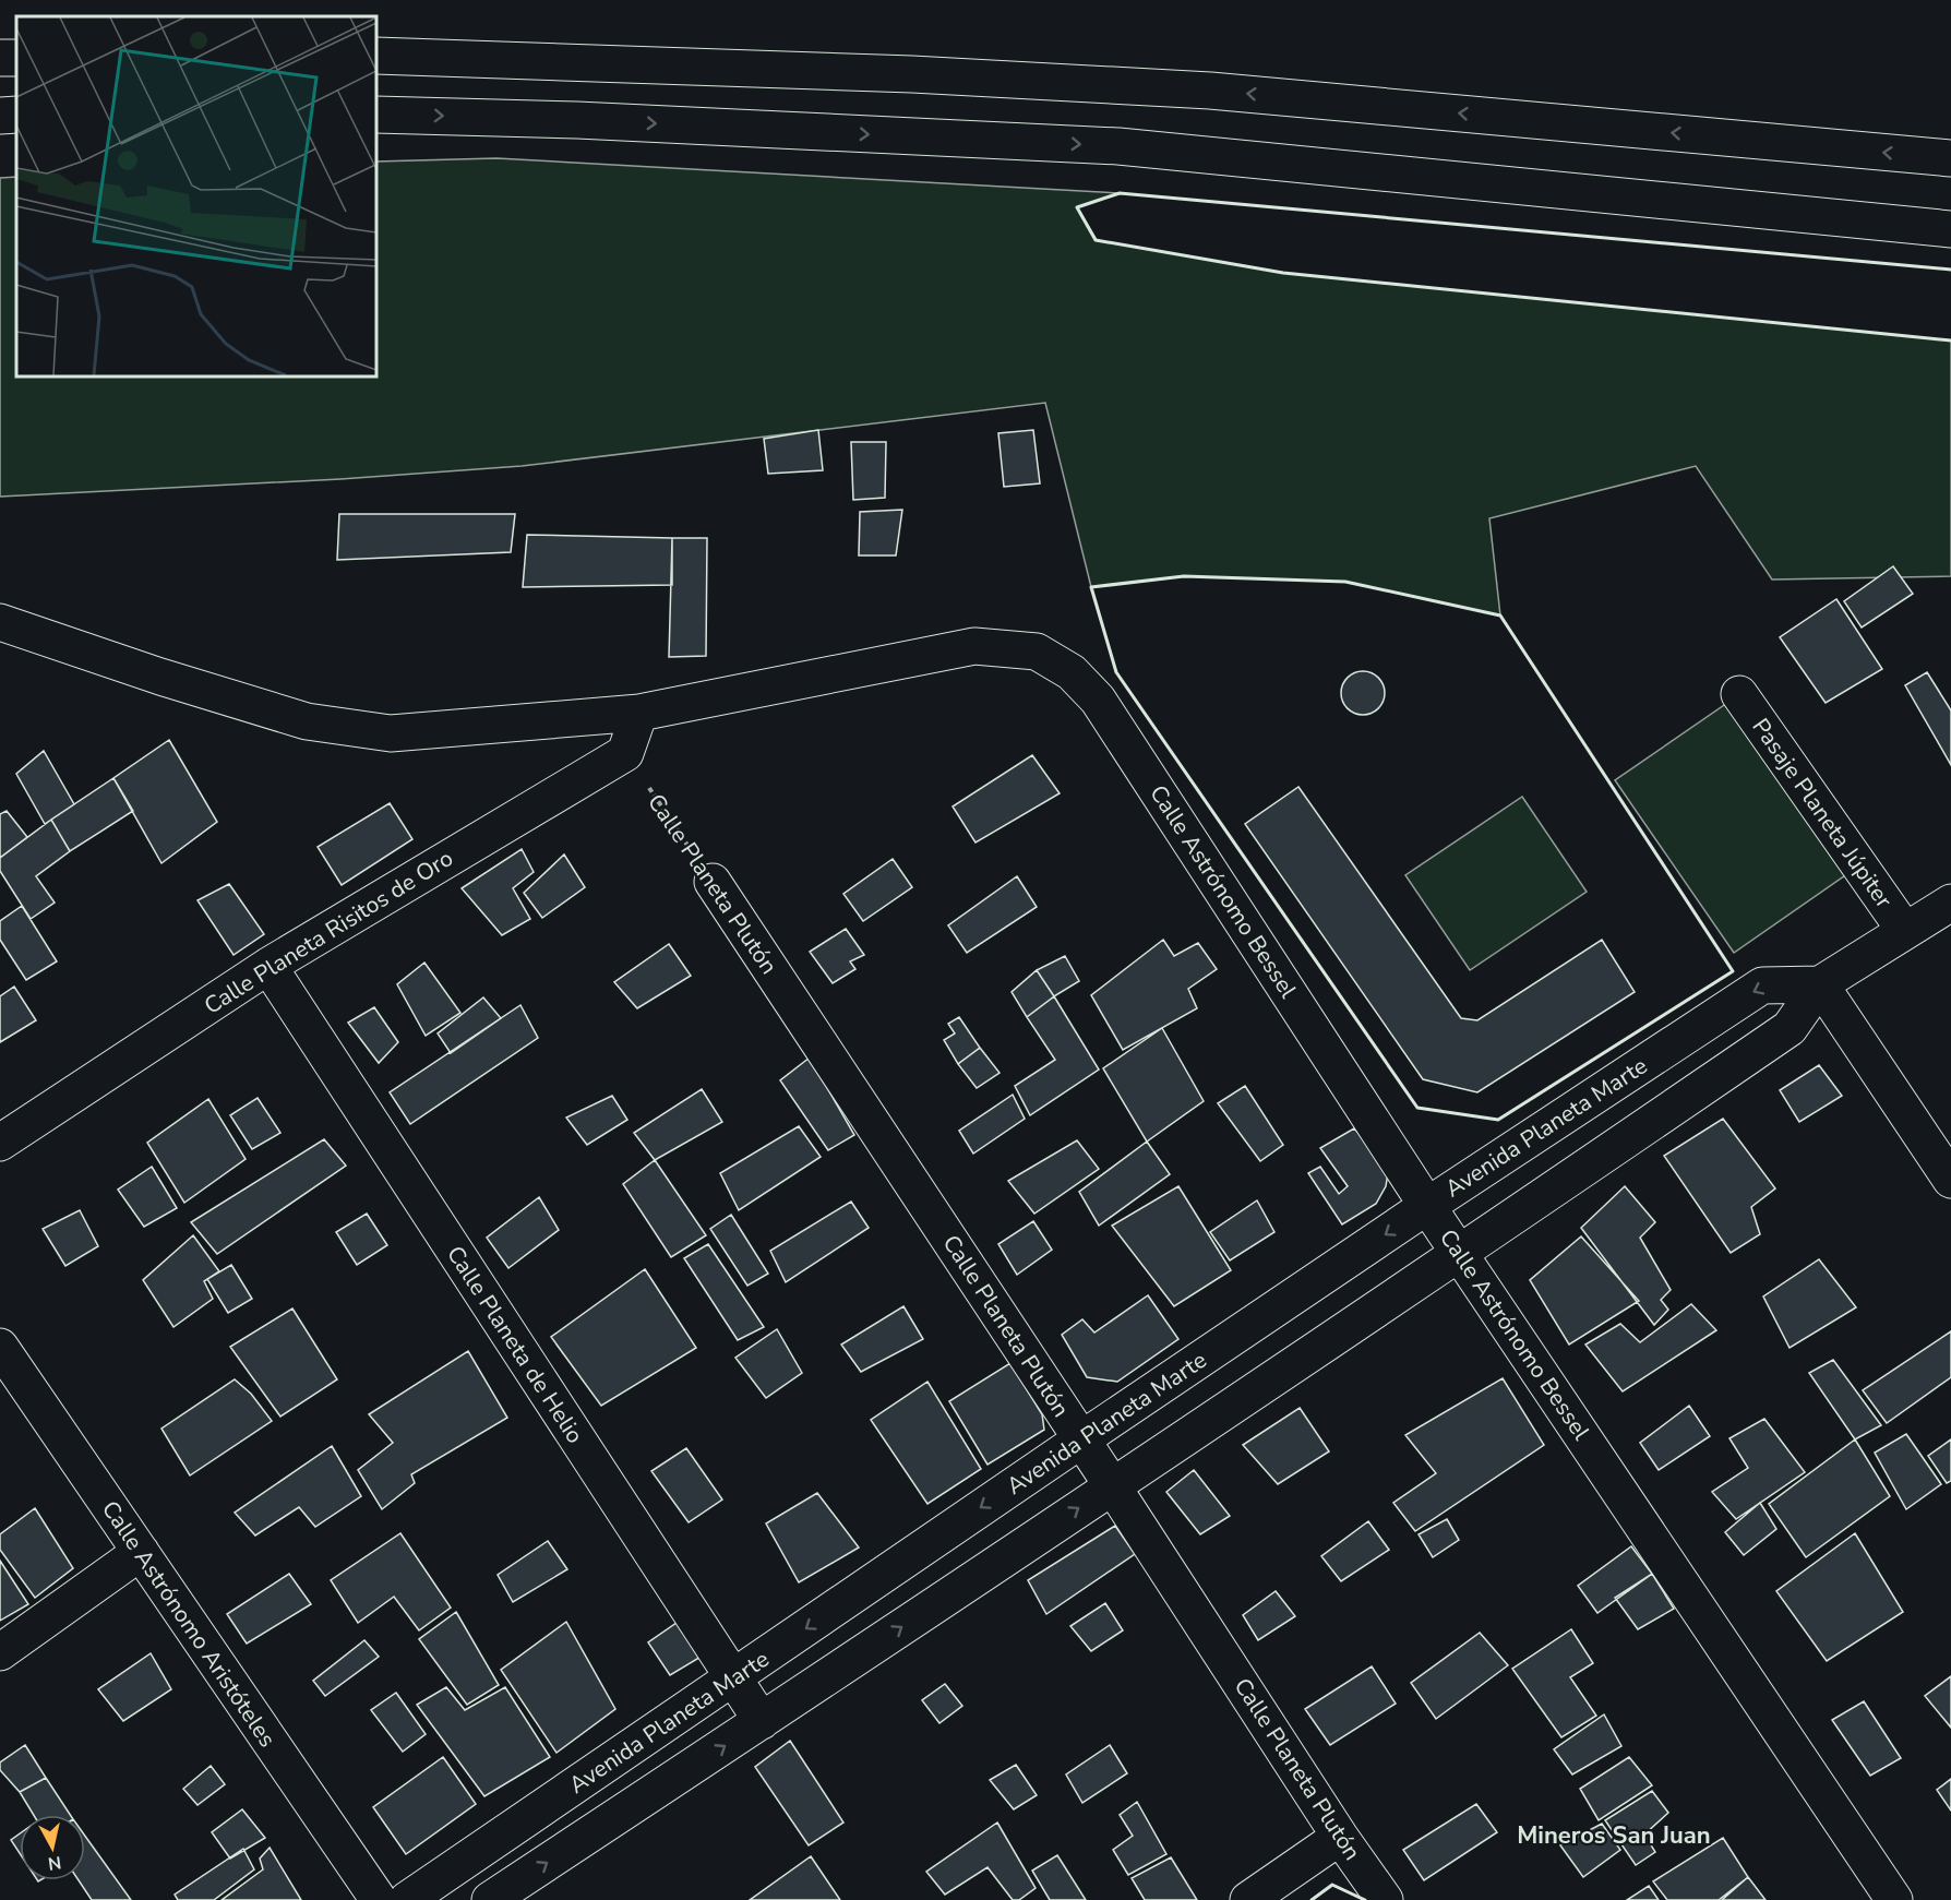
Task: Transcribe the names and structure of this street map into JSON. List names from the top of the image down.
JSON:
{
  "streets": {
    "main road": [
      "Pasaje Planeta Júpiter",
      "Calle Planeta Plutón",
      "Calle Astrónomo Bessel",
      "Calle Planeta Risitos de Oro",
      "Avenida Planeta Marte",
      "Calle Planeta de Helio",
      "Calle Astrónomo Aristóteles"
    ]
  },
  "crossings": [
    ["Calle Planeta Plutón", "Calle Planeta Risitos de Oro"],
    ["Calle Planeta Plutón", "Avenida Planeta Marte"],
    ["Calle Astrónomo Bessel", "Avenida Planeta Marte"],
    ["Calle Planeta Risitos de Oro", "Calle Planeta de Helio"],
    ["Avenida Planeta Marte", "Calle Planeta de Helio"]
  ],
  "districts": ["Mineros San Juan"],
  "north": "bottom"
}
